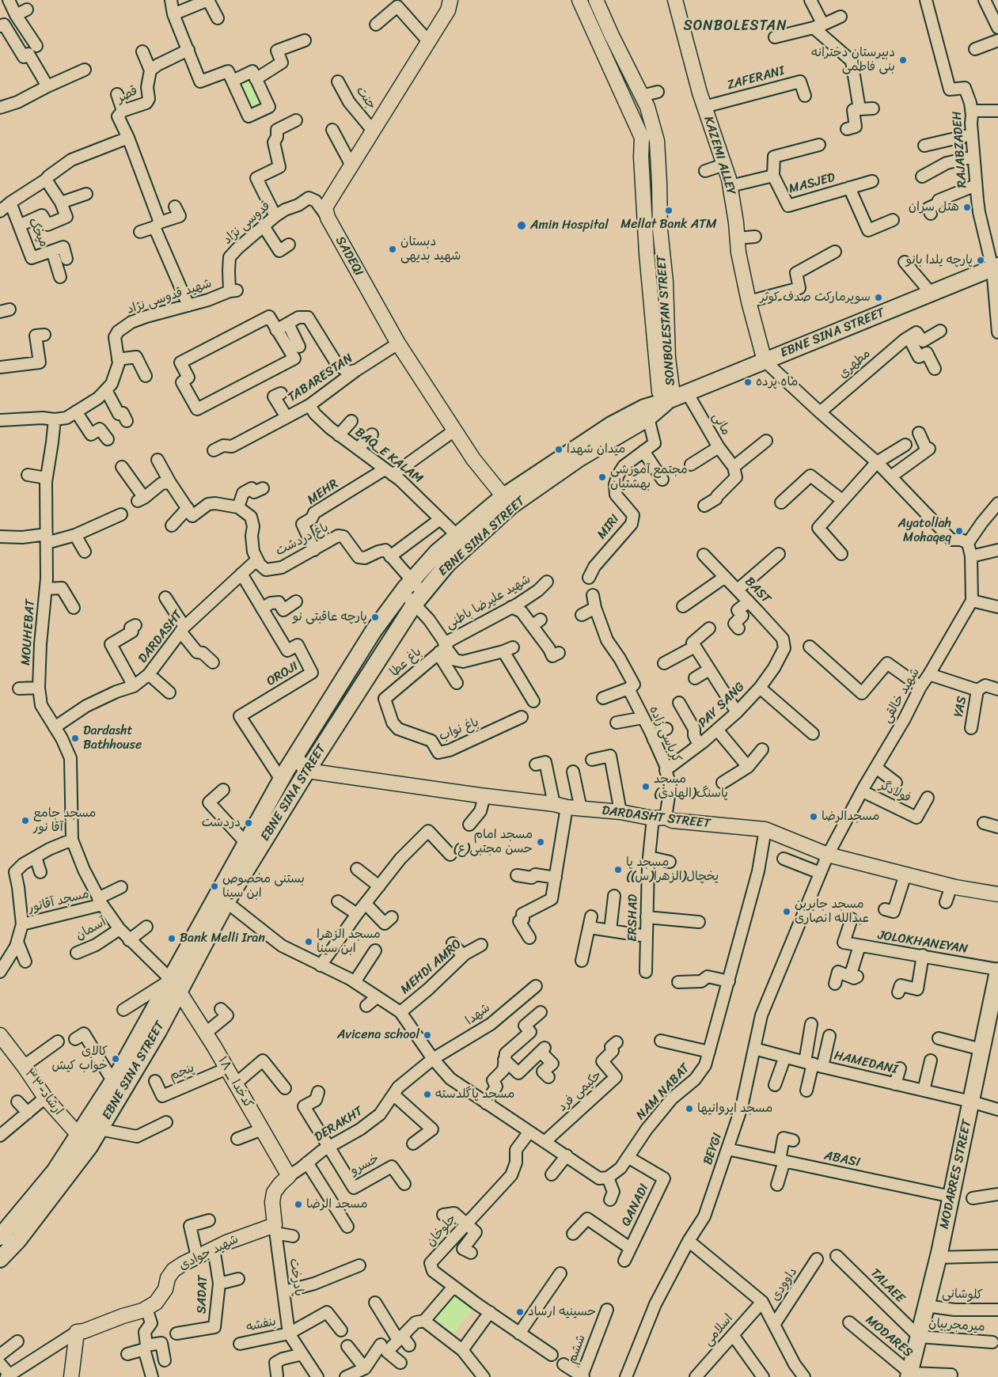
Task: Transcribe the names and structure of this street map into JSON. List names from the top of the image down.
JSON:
{
  "streets": {
    "main road": ["EBNE SINA STREET", "MODARRES STREET"],
    "street": [
      "ZAFERANI",
      "قصر",
      "جنت",
      "RAJABZADEH",
      "KAZEMI ALLEY",
      "MASJED",
      "قدوسی نژاد",
      "میخک",
      "SADEQI",
      "شهید قدوسی نژاد",
      "SONBOLESTAN STREET",
      "مطهری",
      "TABARESTAN",
      "مانی",
      "BAQ_E KALAM",
      "MEHR",
      "MIRI",
      "باغ دردشت",
      "BAST",
      "شهید علیرضا باطنی",
      "MOUHEBAT",
      "DARDASHT",
      "باغ عطا",
      "OROJI",
      "شهید خالقی",
      "PAY SANG",
      "YAS",
      "باغ نواب",
      "کرباسی زاده",
      "فولادگر",
      "DARDASHT STREET",
      "مسجد آقانور",
      "ERSHAD",
      "آسمان",
      "JOLOKHANEYAN",
      "MEHDI AMRO",
      "شهدا",
      "HAMEDANI",
      "پنجم",
      "۱۸ _ کدخدا",
      "حکیمی فرد",
      "۳۳-ارشاد",
      "NAM NABAT",
      "DERAKHT",
      "BEYGI",
      "ABASI",
      "خسرو",
      "QANADI",
      "جلوخان",
      "شهید جوادی",
      "پادرخت",
      "داوودی",
      "TALAEE",
      "SADAT",
      "کلوشانی",
      "بنفشه",
      "میرمجربیان",
      "اسلامی",
      "MODARES",
      "ششم"
    ]
  },
  "crossings": [
    ["ZAFERANI", "KAZEMI ALLEY"],
    ["RAJABZADEH", "EBNE SINA STREET"],
    ["KAZEMI ALLEY", "MASJED"],
    ["KAZEMI ALLEY", "EBNE SINA STREET"],
    ["قدوسی نژاد", "SADEQI"],
    ["قدوسی نژاد", "شهید قدوسی نژاد"],
    ["SADEQI", "EBNE SINA STREET"],
    ["SADEQI", "TABARESTAN"],
    ["شهید قدوسی نژاد", "MOUHEBAT"],
    ["SONBOLESTAN STREET", "EBNE SINA STREET"],
    ["EBNE SINA STREET", "مانی"],
    ["EBNE SINA STREET", "BAQ_E KALAM"],
    ["EBNE SINA STREET", "MIRI"],
    ["EBNE SINA STREET", "MOUHEBAT"],
    ["EBNE SINA STREET", "OROJI"],
    ["EBNE SINA STREET", "DARDASHT STREET"],
    ["EBNE SINA STREET", "۱۸ _ کدخدا"],
    ["EBNE SINA STREET", "۳۳-ارشاد"],
    ["TABARESTAN", "BAQ_E KALAM"],
    ["BAQ_E KALAM", "MEHR"],
    ["MEHR", "باغ دردشت"],
    ["باغ دردشت", "DARDASHT"],
    ["BAST", "PAY SANG"],
    ["شهید علیرضا باطنی", "باغ عطا"],
    ["MOUHEBAT", "DARDASHT"],
    ["MOUHEBAT", "مسجد آقانور"],
    ["MOUHEBAT", "آسمان"],
    ["MOUHEBAT", "۱۸ _ کدخدا"],
    ["DARDASHT", "OROJI"],
    ["باغ عطا", "باغ نواب"],
    ["شهید خالقی", "فولادگر"],
    ["شهید خالقی", "DARDASHT STREET"],
    ["شهید خالقی", "BEYGI"],
    ["PAY SANG", "کرباسی زاده"],
    ["کرباسی زاده", "DARDASHT STREET"],
    ["کرباسی زاده", "ERSHAD"],
    ["DARDASHT STREET", "ERSHAD"],
    ["DARDASHT STREET", "NAM NABAT"],
    ["DARDASHT STREET", "BEYGI"],
    ["JOLOKHANEYAN", "MODARRES STREET"],
    ["شهدا", "DERAKHT"],
    ["HAMEDANI", "BEYGI"],
    ["HAMEDANI", "MODARRES STREET"],
    ["پنجم", "۱۸ _ کدخدا"],
    ["۱۸ _ کدخدا", "DERAKHT"],
    ["NAM NABAT", "QANADI"],
    ["DERAKHT", "خسرو"],
    ["BEYGI", "ABASI"],
    ["ABASI", "MODARRES STREET"],
    ["MODARRES STREET", "TALAEE"],
    ["MODARRES STREET", "کلوشانی"],
    ["MODARRES STREET", "میرمجربیان"],
    ["MODARRES STREET", "MODARES"],
    ["شهید جوادی", "پادرخت"],
    ["شهید جوادی", "SADAT"],
    ["پادرخت", "بنفشه"],
    ["TALAEE", "میرمجربیان"]
  ],
  "districts": ["SONBOLESTAN"],
  "places": [
    "دبیرستان دخترانه بنی فاطمی",
    "هتل سران",
    "Mellat Bank ATM",
    "Amin Hospital",
    "دبستان شهید بدیهی",
    "پارچه یلدا بانو",
    "سوپرمارکت صدف کوثر",
    "ماه پرده",
    "میدان شهدا",
    "مجتمع آموزشی بهشتیان",
    "Ayatollah Mohaqeq",
    "پارچه عاقبتی نو",
    "Dardasht Bathhouse",
    "مسجد پاسنگ(الهادی)",
    "مسجدالرضا",
    "مسجد جامع آقا نور",
    "دردشت",
    "مسجد امام حسن مجتبی(ع)",
    "مسجد پا یخچال(الزهرا(س))",
    "بستنی مخصوص ابن سینا",
    "مسجد جابربن عبدالله انصاری",
    "Bank Melli Iran",
    "مسجد الزهرا ابن سینا",
    "Avicena school",
    "کالای خواب کیش",
    "مسجد پاگلدسته",
    "مسجد ایروانیها",
    "مسجد الرضا",
    "حسینیه ارساد"
  ]
}
